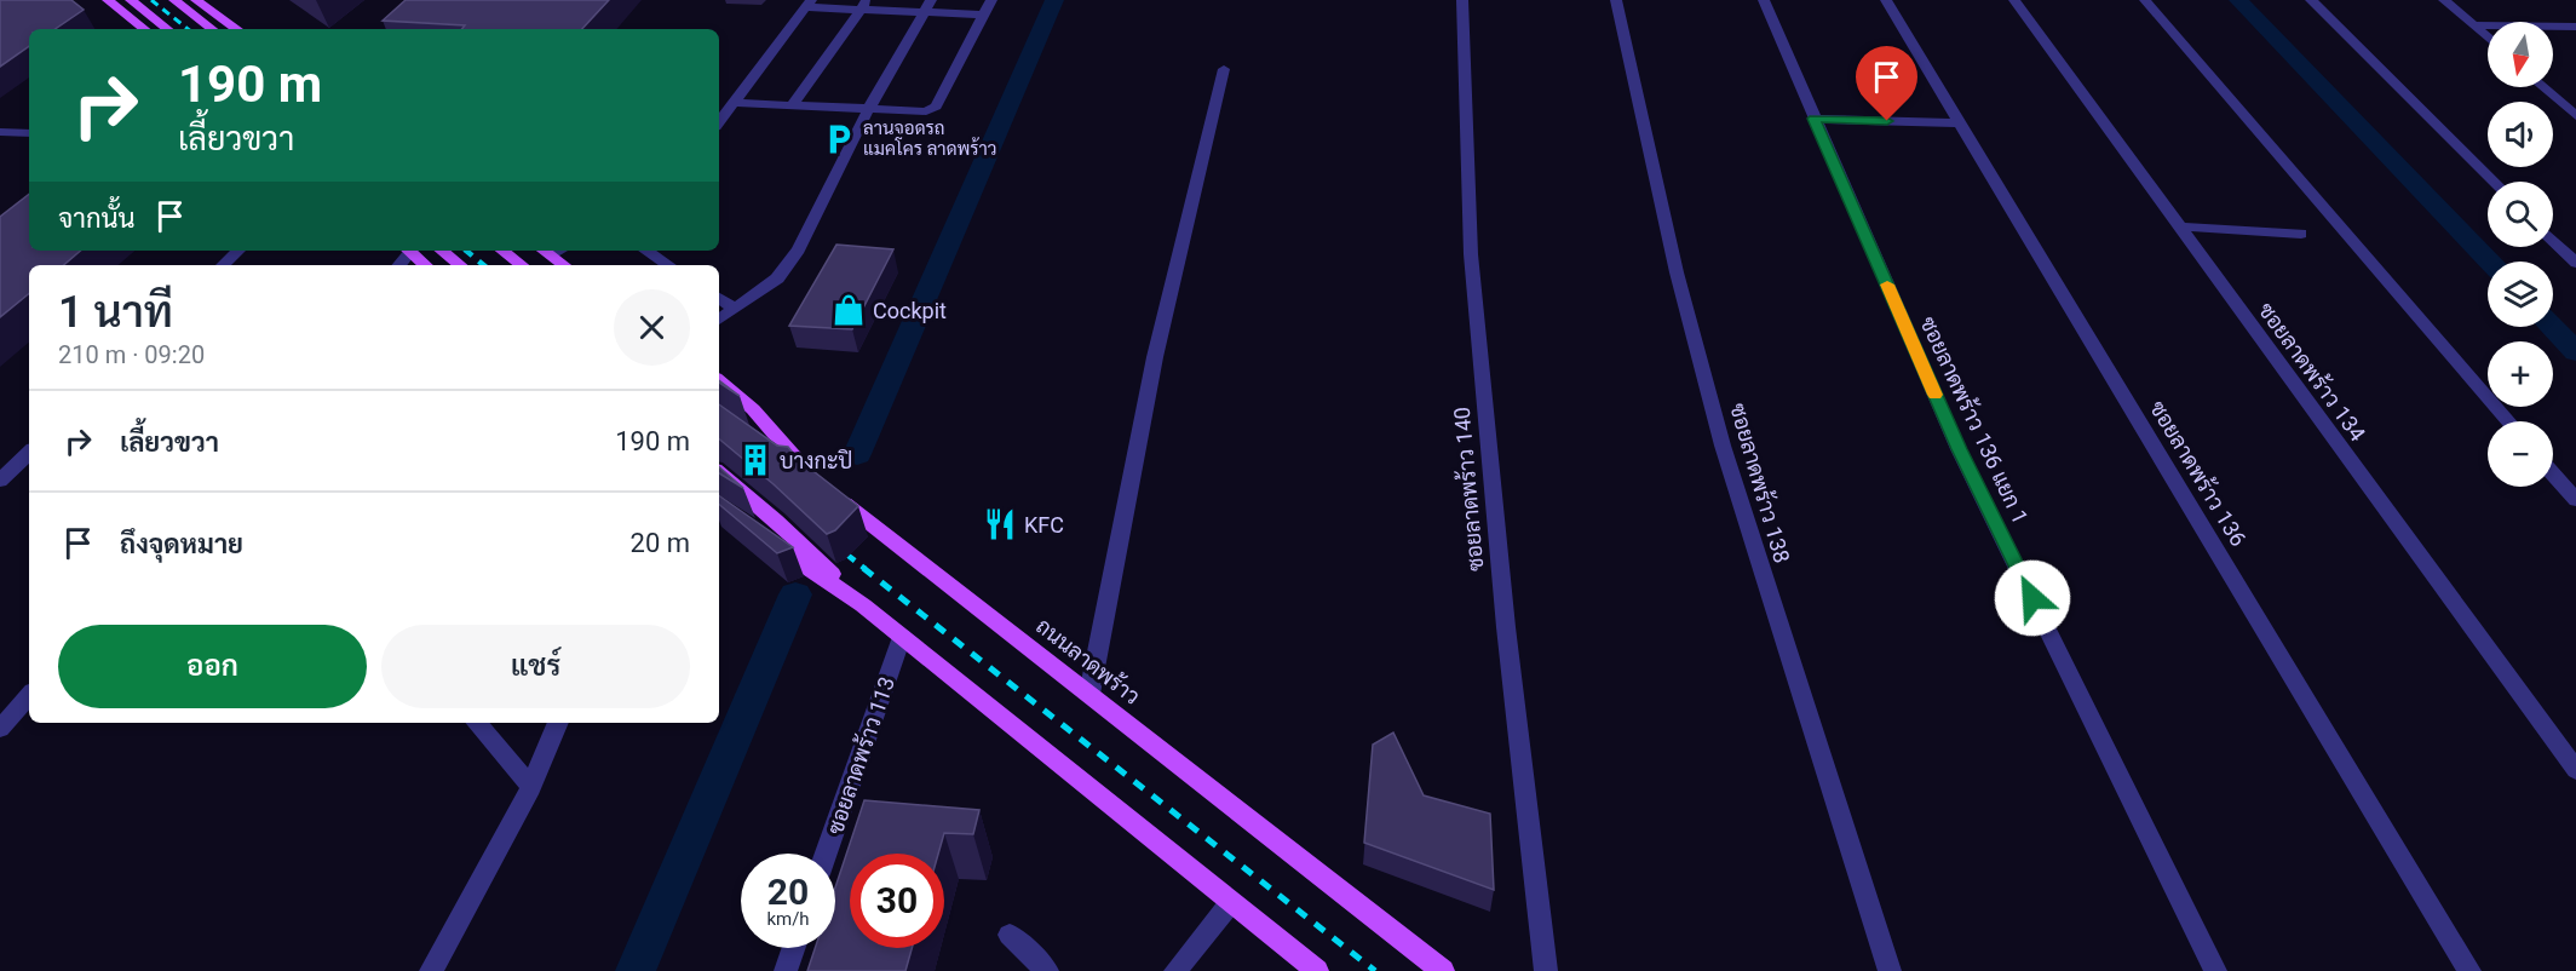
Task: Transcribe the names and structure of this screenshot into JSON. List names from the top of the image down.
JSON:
{
  "streets": {
    "main road": ["ถนนลาดพร้าว"],
    "street": [
      "ซอยลาดพร้าว 134",
      "ซอยลาดพร้าว 136 แยก 1",
      "ซอยลาดพร้าว 136",
      "ซอยลาดพร้าว 138",
      "ซอยลาดพร้าว 140",
      "ซอยลาดพร้าว 113"
    ]
  },
  "places": {
    "parking": ["ลานจอดรถ แมคโคร ลาดพร้าว"],
    "shop": ["Cockpit"],
    "building": ["บางกะปิ"],
    "restaurant": ["KFC"]
  },
  "north": "bottom",
  "page": {
    "map_buttons": ["+", "−"],
    "turn": ["190 m", "เลี้ยวขวา"],
    "then": "จากนั้น",
    "heading": ["1 นาที", "210 m · 09:20"],
    "list": [
      {
        "name": "เลี้ยวขวา",
        "value": "190 m"
      },
      {
        "name": "ถึงจุดหมาย",
        "value": "20 m"
      }
    ],
    "buttons": ["ออก", "แชร์"],
    "speed": "20 km/h",
    "limit": "30"
  }
}
